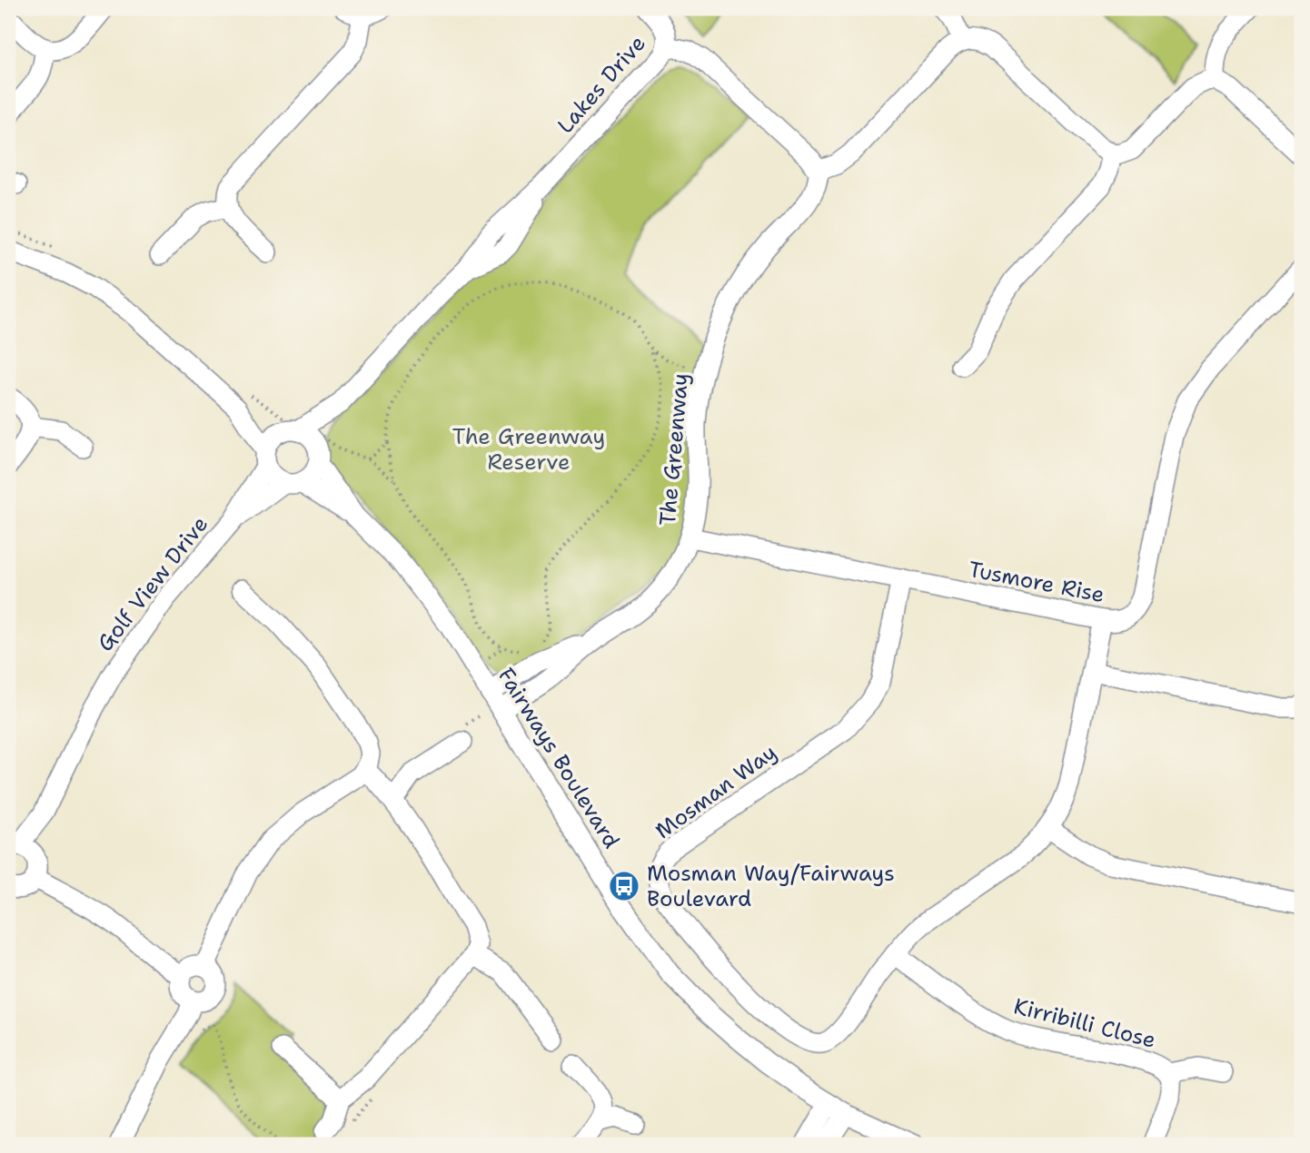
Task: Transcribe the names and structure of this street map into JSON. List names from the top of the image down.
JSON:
{
  "streets": {
    "street": [
      "Lakes Drive",
      "The Greenway",
      "Tusmore Rise",
      "Golf View Drive",
      "Fairways Boulevard",
      "Mosman Way",
      "Kirribilli Close"
    ]
  },
  "crossings": [
    ["Lakes Drive", "Golf View Drive"],
    ["Lakes Drive", "Fairways Boulevard"],
    ["The Greenway", "Tusmore Rise"],
    ["The Greenway", "Fairways Boulevard"],
    ["Tusmore Rise", "Mosman Way"],
    ["Golf View Drive", "Fairways Boulevard"],
    ["Mosman Way", "Kirribilli Close"]
  ],
  "parks": ["The Greenway Reserve"],
  "places": {
    "bus stop": ["Mosman Way/Fairways Boulevard"]
  }
}
